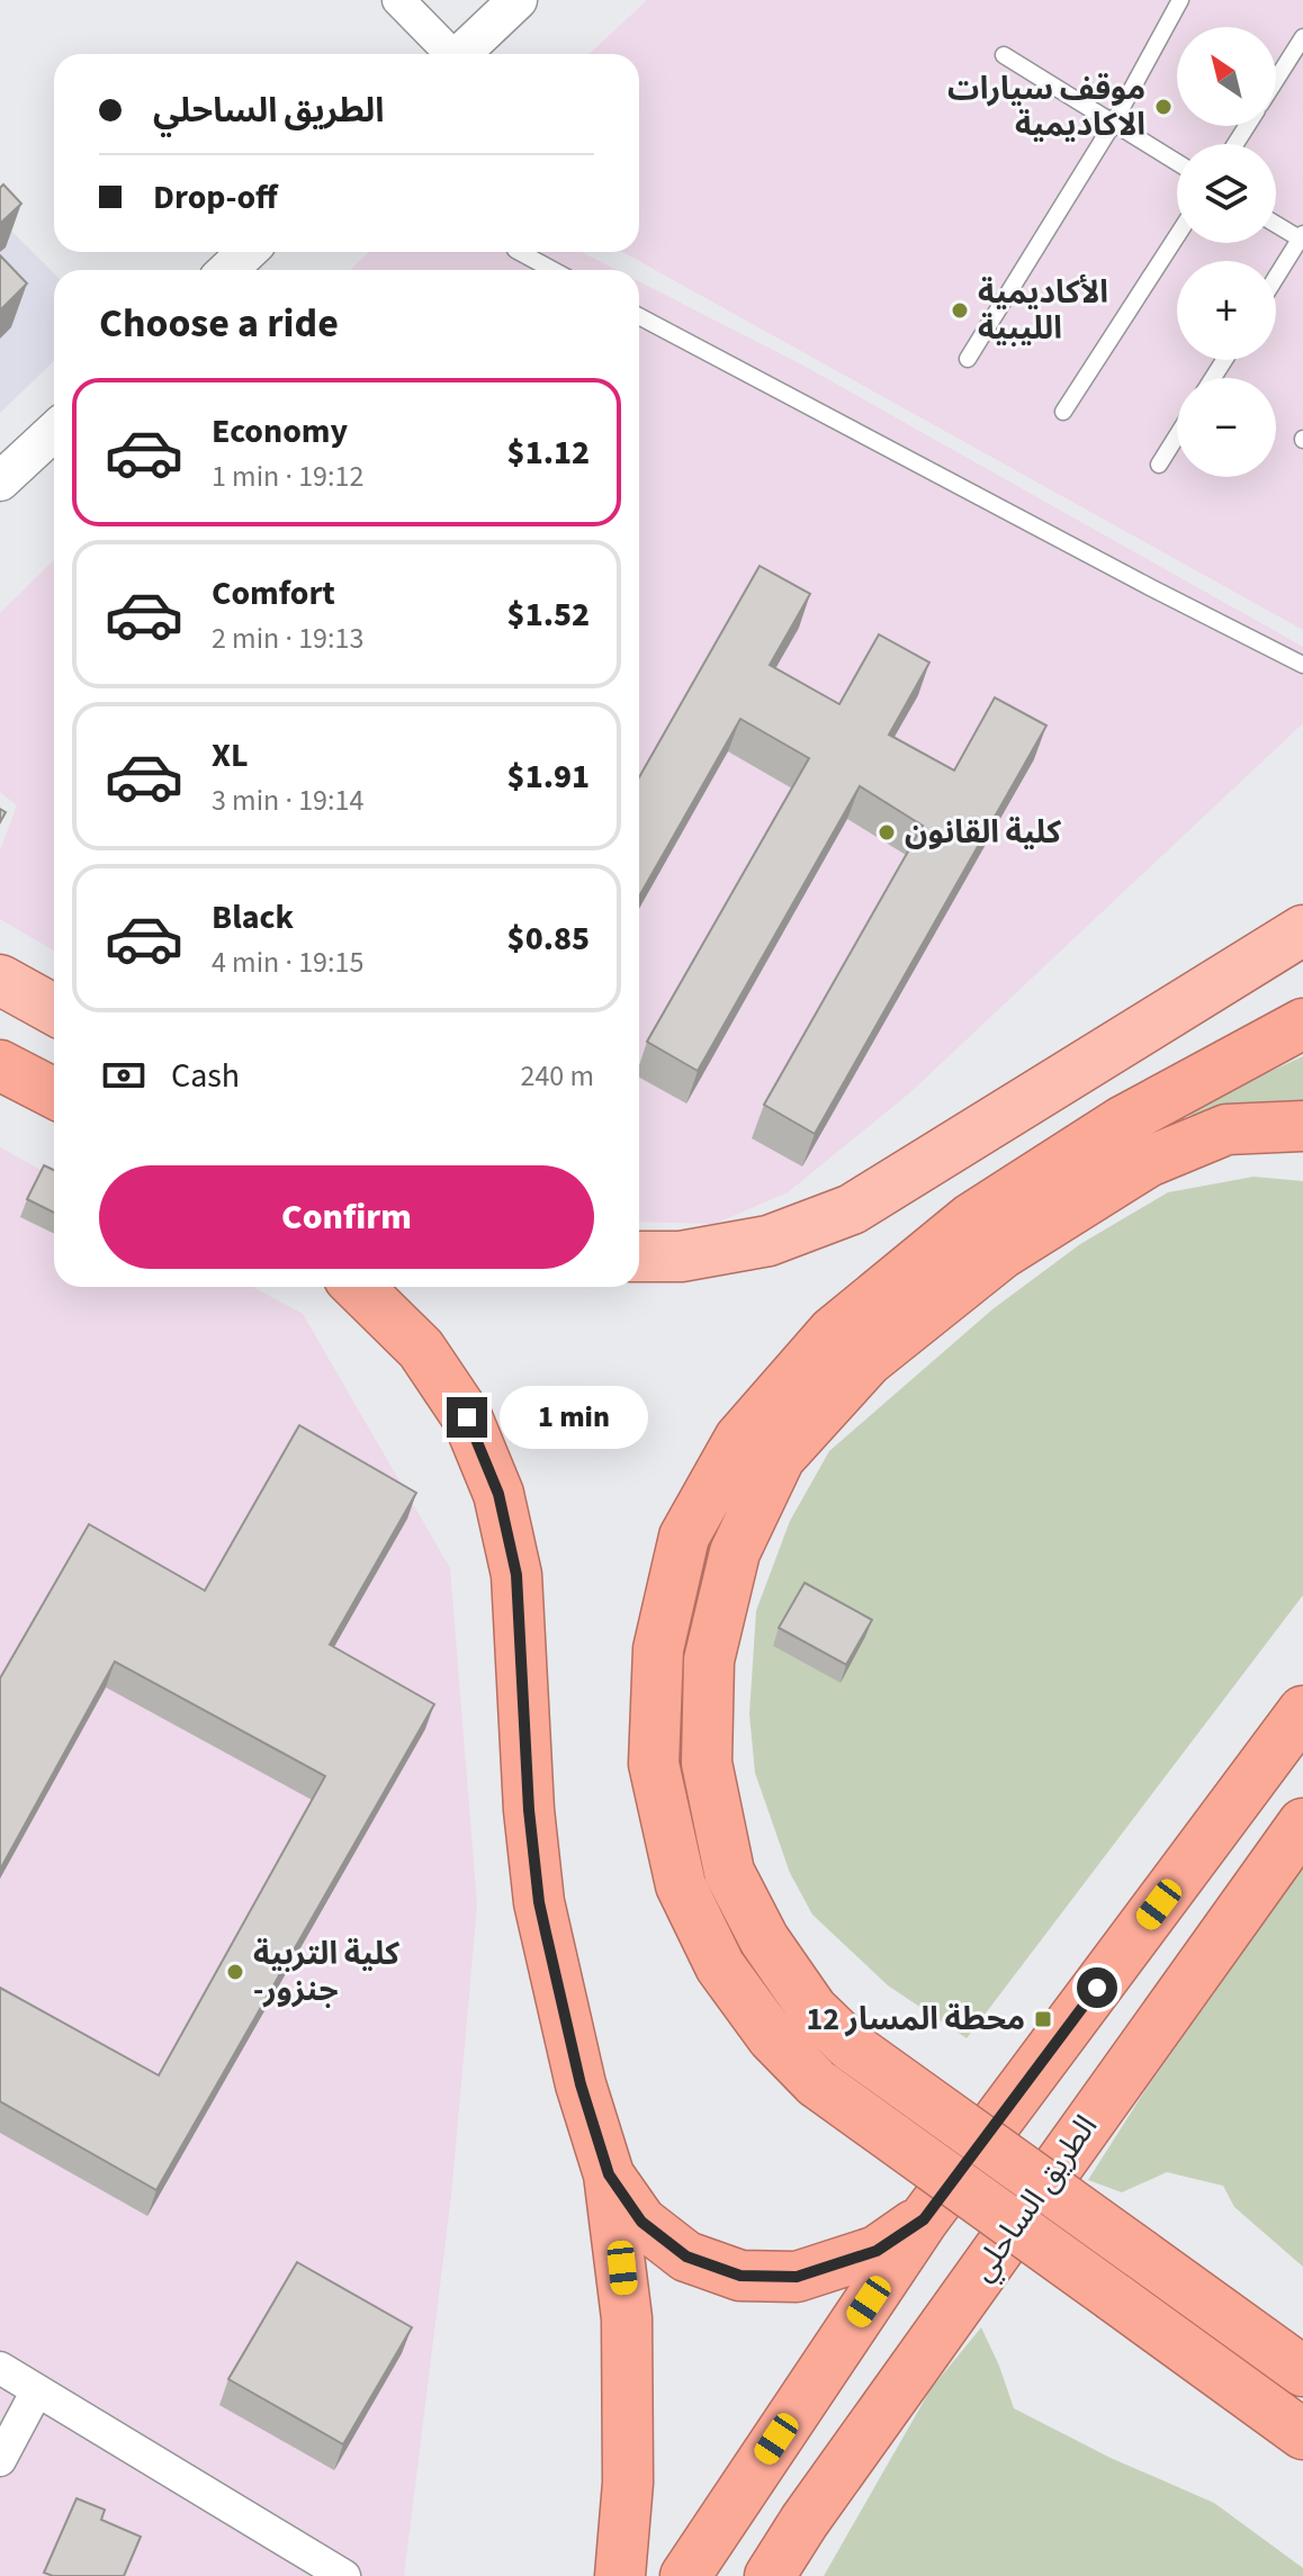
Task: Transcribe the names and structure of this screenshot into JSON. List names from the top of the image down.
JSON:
{
  "streets": {
    "highway": ["الطريق الساحلي"]
  },
  "places": {
    "other": [
      "موقف سيارات الاكاديمية",
      "الأكاديمية الليبية",
      "كلية القانون",
      "كلية التربية -جنزور"
    ],
    "transit": ["محطة المسار 12"]
  },
  "north": "top left",
  "page": {
    "map_buttons": ["+", "−"],
    "banner": ["الطريق الساحلي", "Drop-off"],
    "heading": "Choose a ride",
    "list": [
      {
        "name": "Economy",
        "note": "1 min · 19:12",
        "value": "$1.12"
      },
      {
        "name": "Comfort",
        "note": "2 min · 19:13",
        "value": "$1.52"
      },
      {
        "name": "XL",
        "note": "3 min · 19:14",
        "value": "$1.91"
      },
      {
        "name": "Black",
        "note": "4 min · 19:15",
        "value": "$0.85"
      }
    ],
    "pay": ["Cash", "240 m"],
    "buttons": "Confirm",
    "bubble": "1 min"
  }
}
